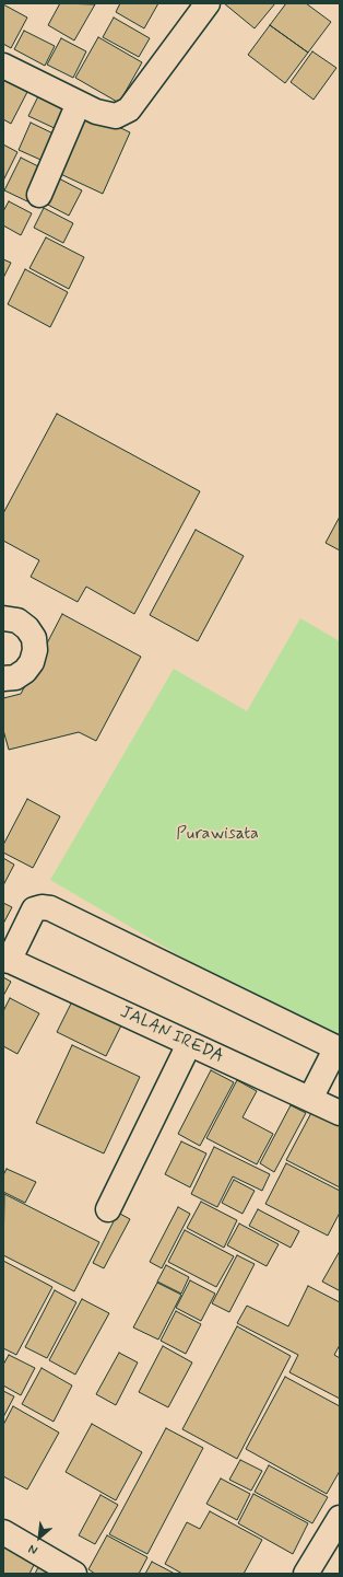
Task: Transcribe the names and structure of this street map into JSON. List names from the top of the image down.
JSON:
{
  "streets": {
    "street": ["JALAN IREDA"]
  },
  "parks": ["Purawisata"],
  "north": "bottom left"
}
